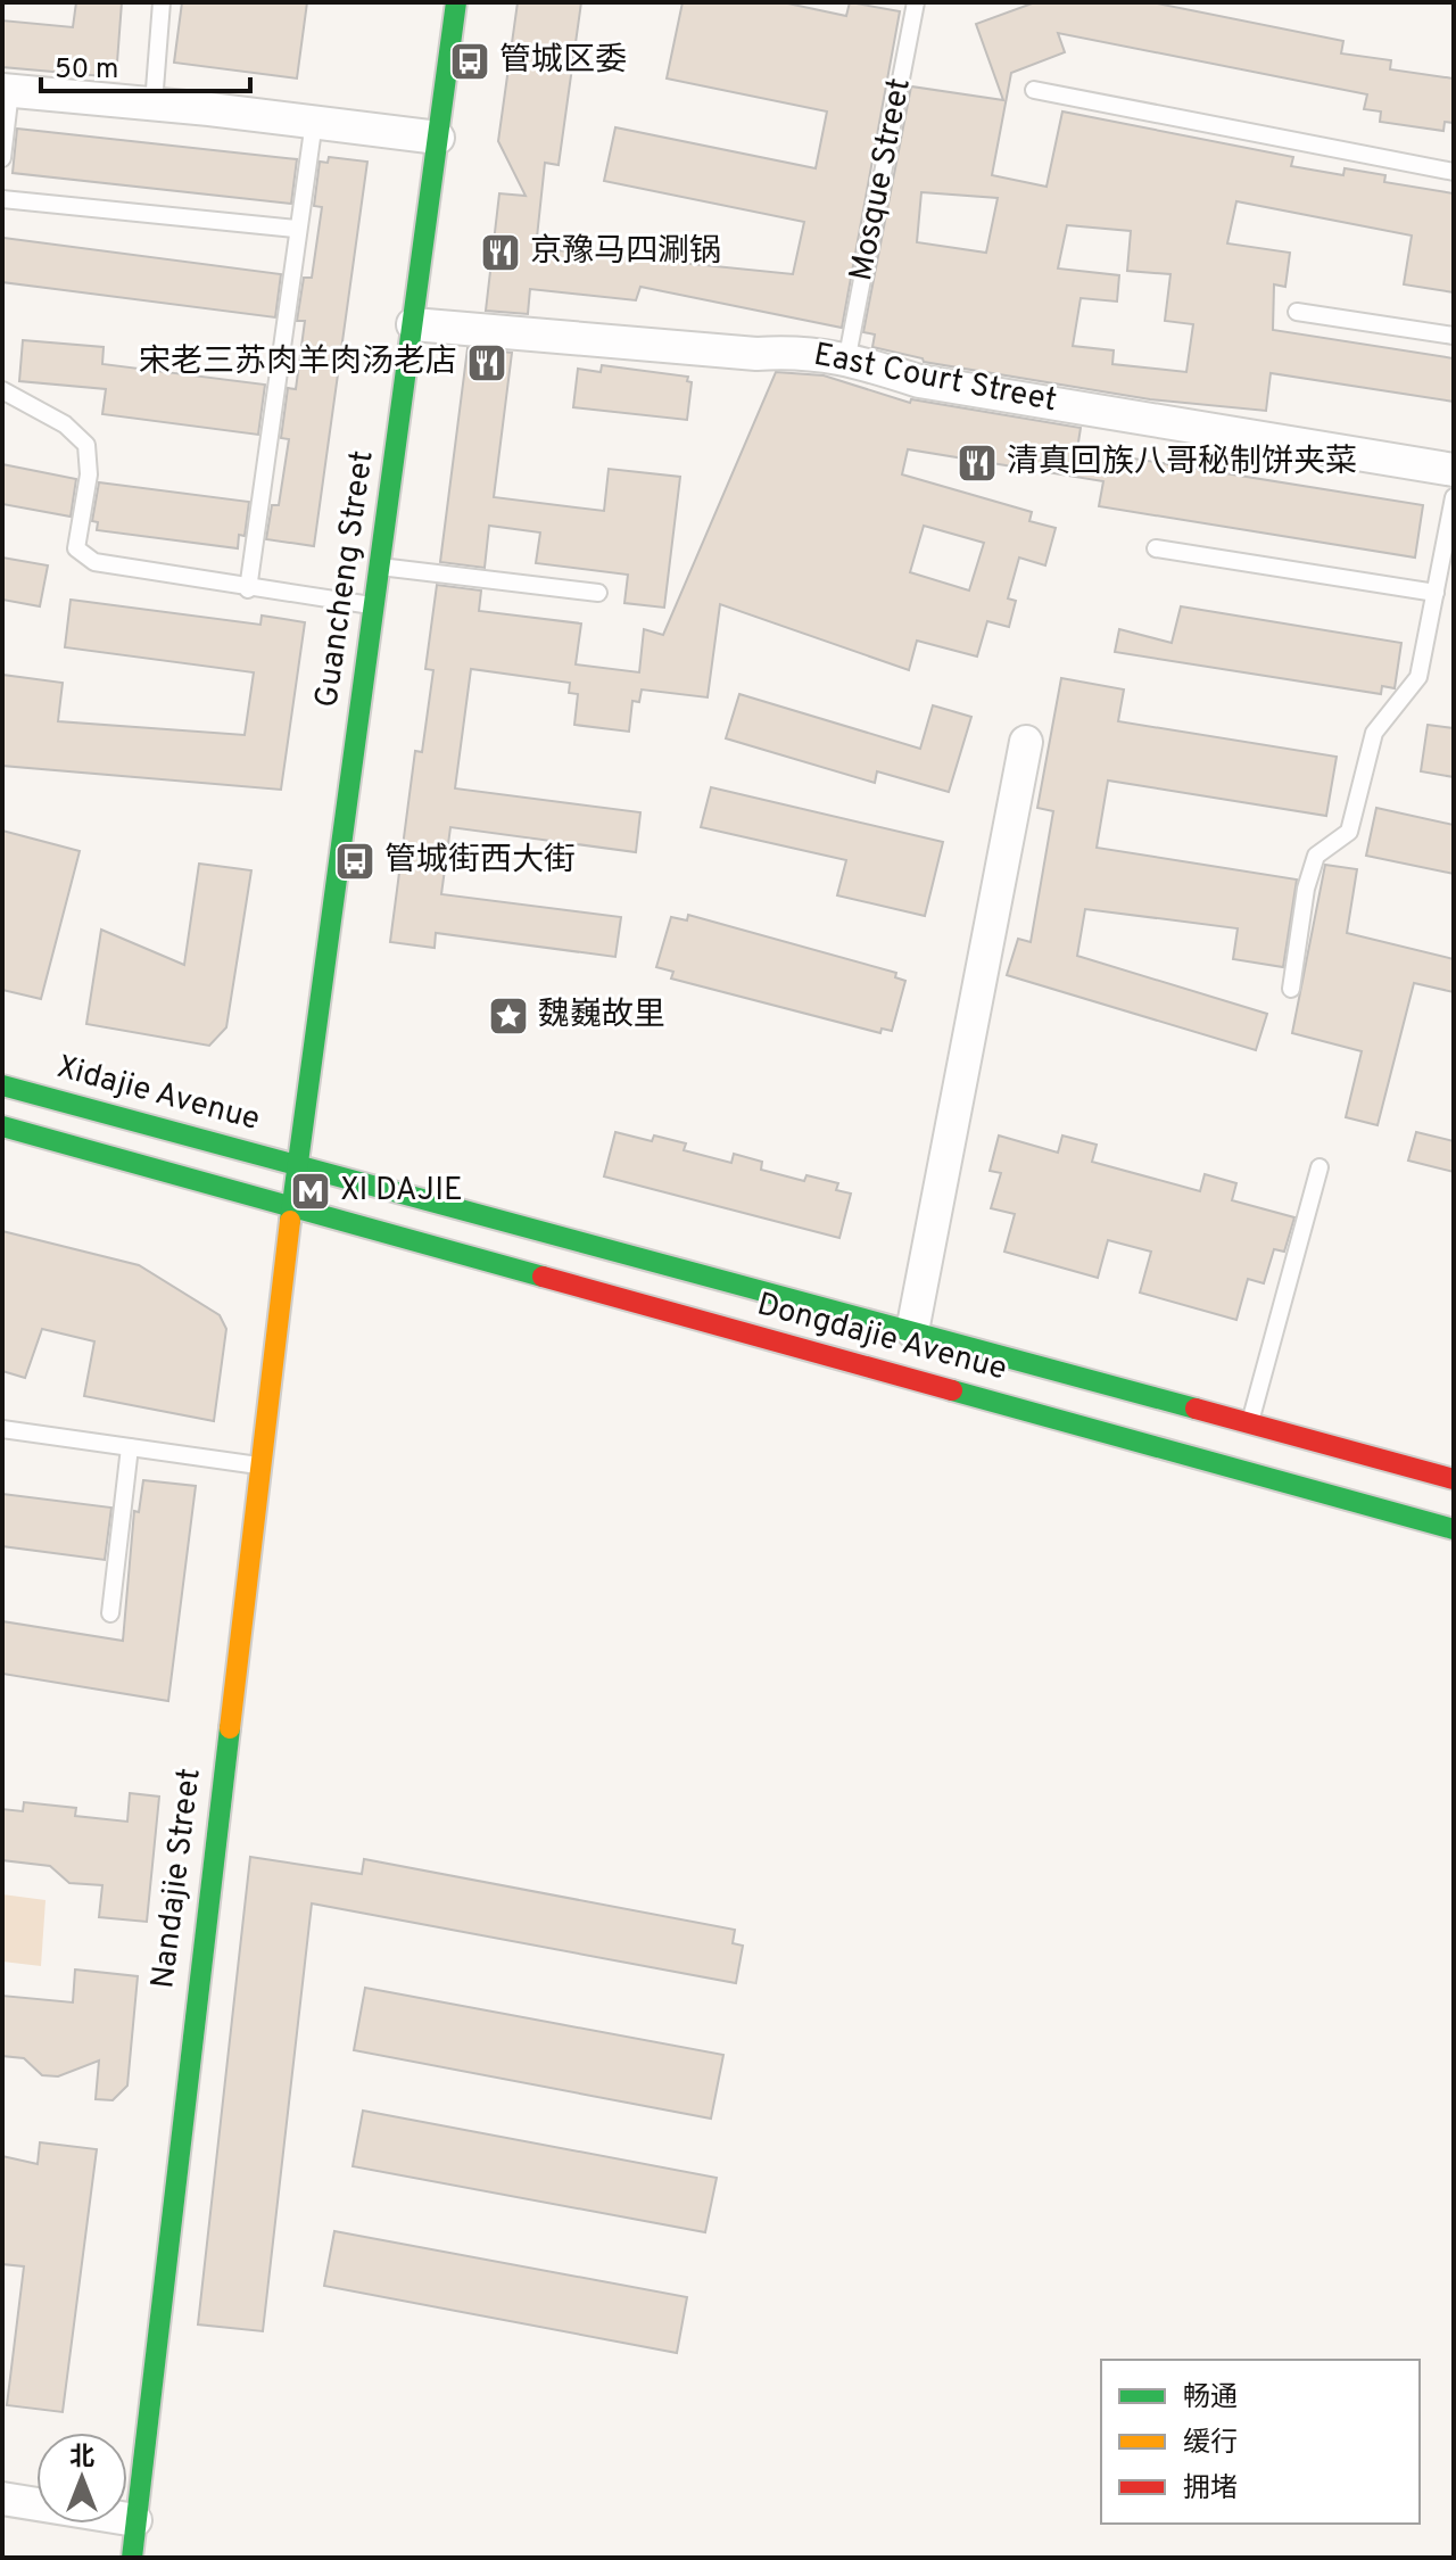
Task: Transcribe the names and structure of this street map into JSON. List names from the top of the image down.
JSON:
{
  "streets": {
    "main road": [
      "Guancheng Street",
      "Xidajie Avenue",
      "Dongdajie Avenue",
      "Nandajie Street"
    ],
    "street": ["East Court Street"],
    "lane": ["Mosque Street"]
  },
  "crossings": [
    ["Mosque Street", "East Court Street"],
    ["East Court Street", "Guancheng Street"],
    ["Guancheng Street", "Xidajie Avenue"],
    ["Guancheng Street", "Dongdajie Avenue"],
    ["Guancheng Street", "Nandajie Street"],
    ["Xidajie Avenue", "Dongdajie Avenue"],
    ["Dongdajie Avenue", "Nandajie Street"]
  ],
  "places": {
    "bus stop": ["管城区委", "管城街西大街"],
    "restaurant": ["京豫马四涮锅", "宋老三苏肉羊肉汤老店", "清真回族八哥秘制饼夹菜"],
    "place": ["魏巍故里"],
    "metro station": ["XI DAJIE"]
  },
  "legend": ["畅通", "缓行", "拥堵"],
  "scale_bar": "50 m",
  "north": "top"
}
